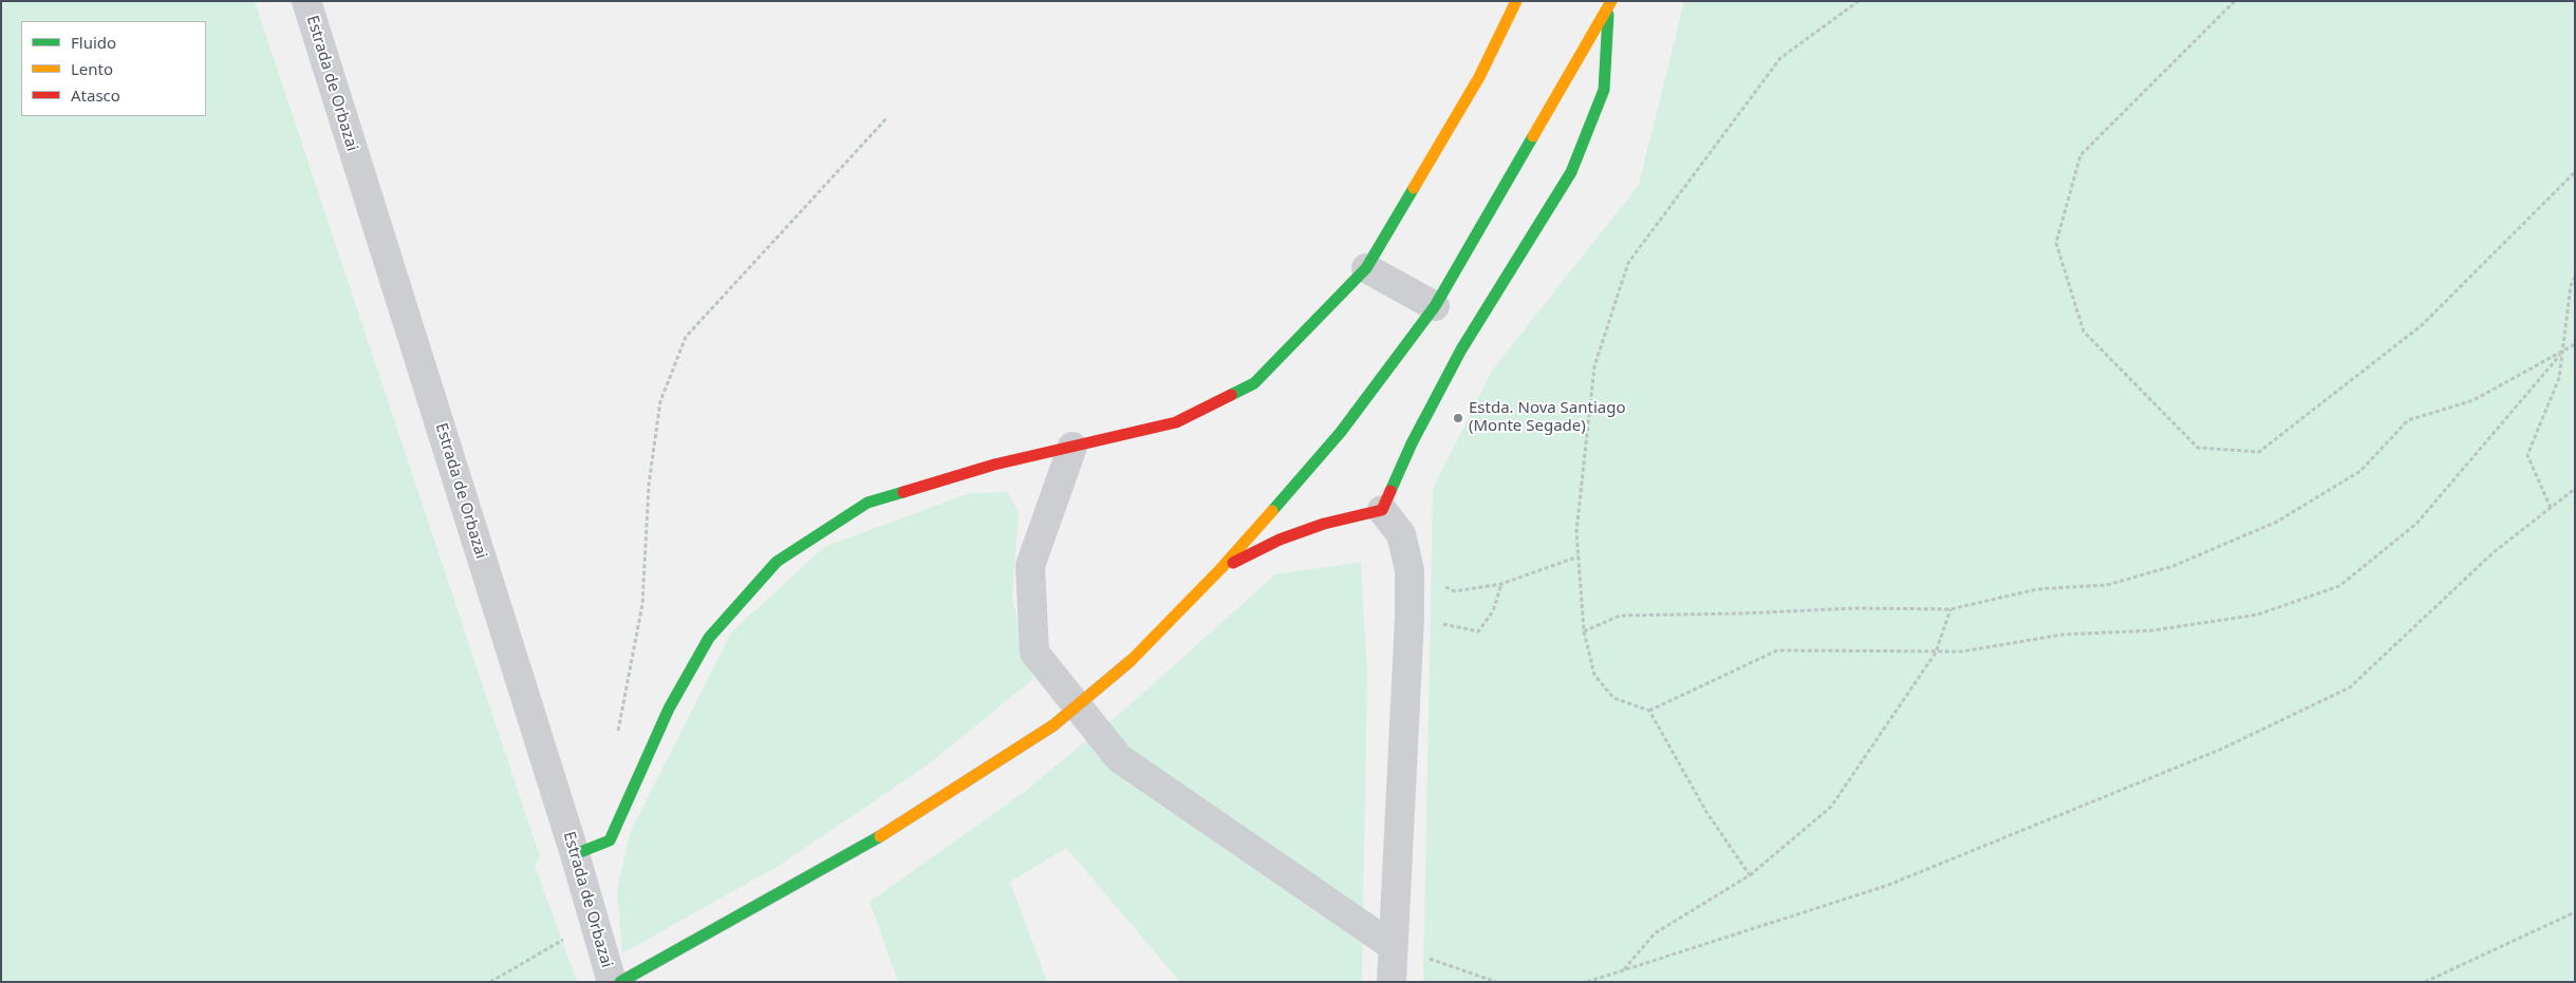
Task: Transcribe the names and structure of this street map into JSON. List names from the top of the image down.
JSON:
{
  "streets": {
    "street": ["Estrada de Orbazai"]
  },
  "places": ["Estda. Nova Santiago (Monte Segade)"],
  "legend": ["Fluido", "Lento", "Atasco"]
}
